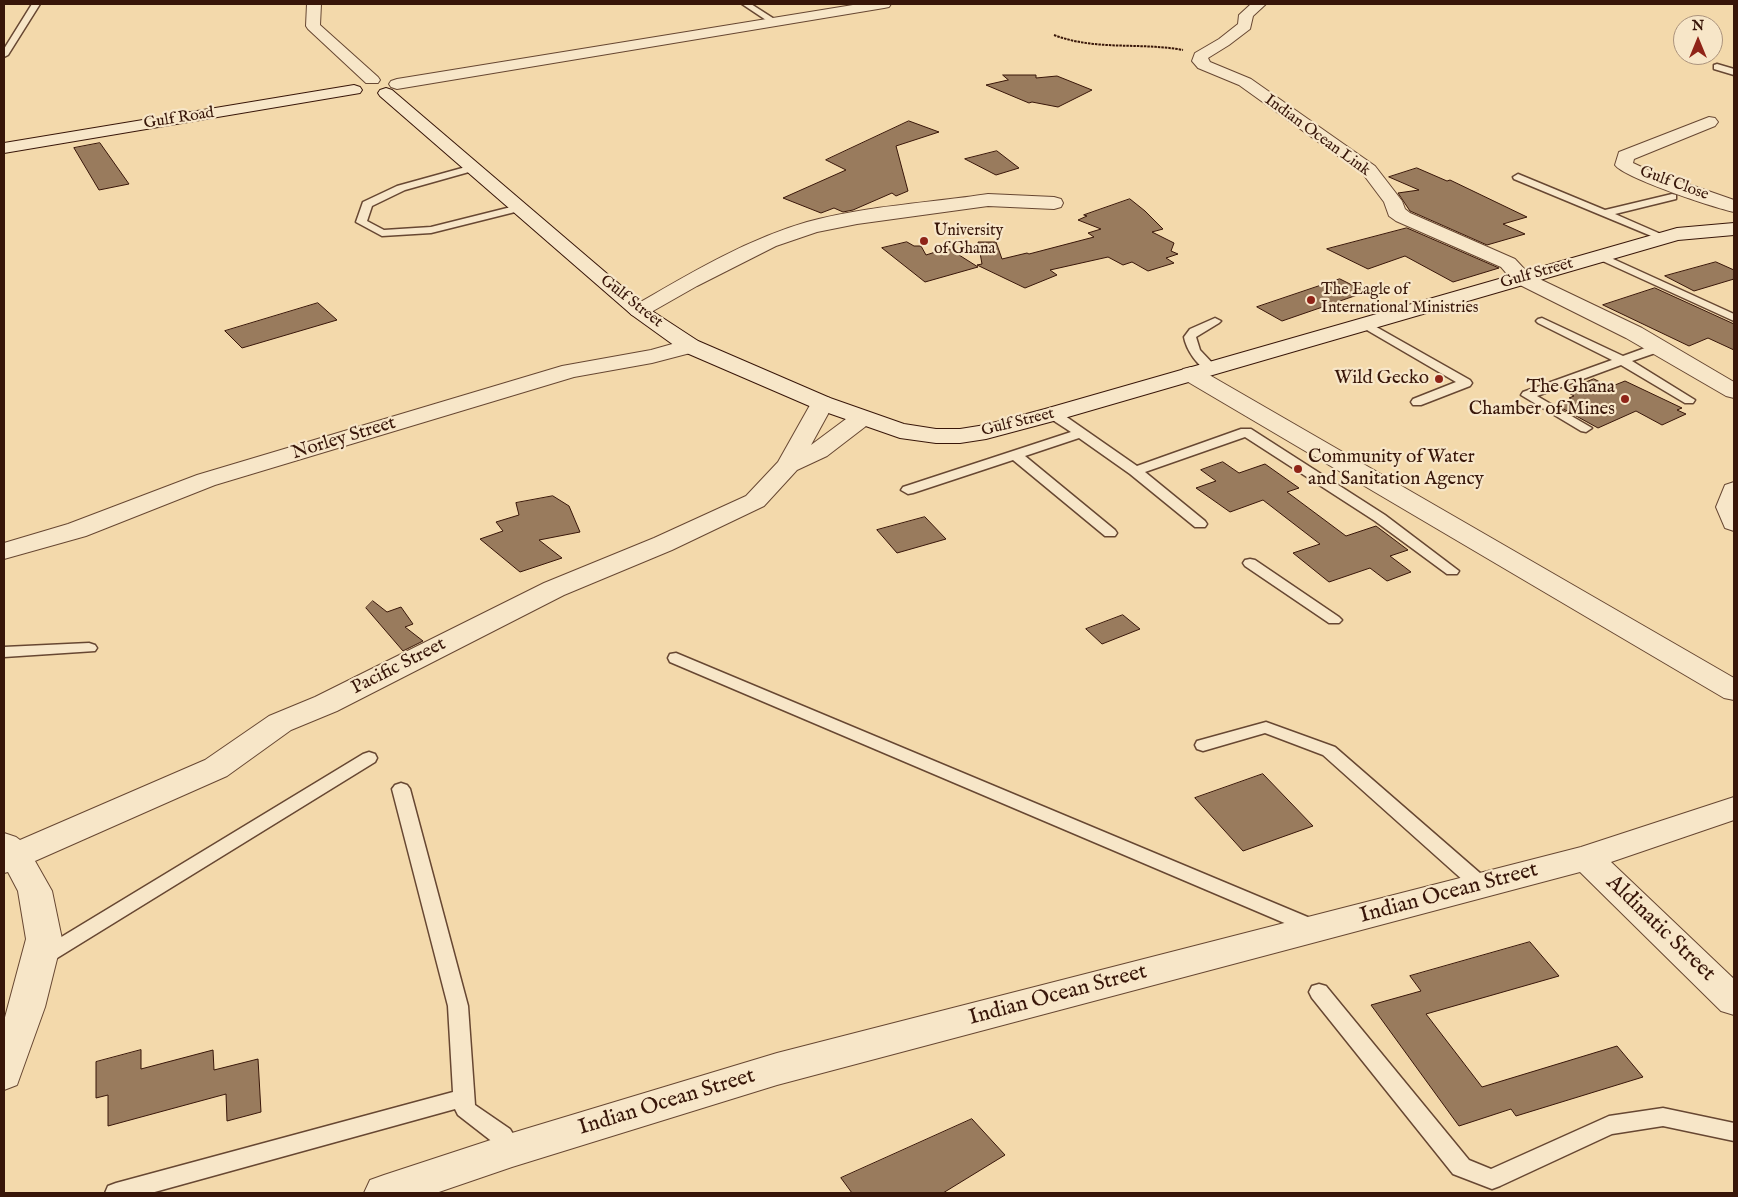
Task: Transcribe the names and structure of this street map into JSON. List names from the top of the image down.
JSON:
{
  "streets": {
    "street": [
      "Gulf Road",
      "Indian Ocean Link",
      "Gulf Close",
      "Gulf Street",
      "Norley Street",
      "Pacific Street",
      "Indian Ocean Street",
      "Aldinatic Street"
    ]
  },
  "crossings": [
    ["Gulf Road", "Gulf Street"],
    ["Indian Ocean Link", "Gulf Street"],
    ["Gulf Street", "Norley Street"],
    ["Gulf Street", "Pacific Street"],
    ["Indian Ocean Street", "Aldinatic Street"]
  ],
  "places": [
    "University of Ghana",
    "The Eagle of International Ministries",
    "Wild Gecko",
    "The Ghana Chamber of Mines",
    "Community of Water and Sanitation Agency"
  ],
  "north": "top"
}
